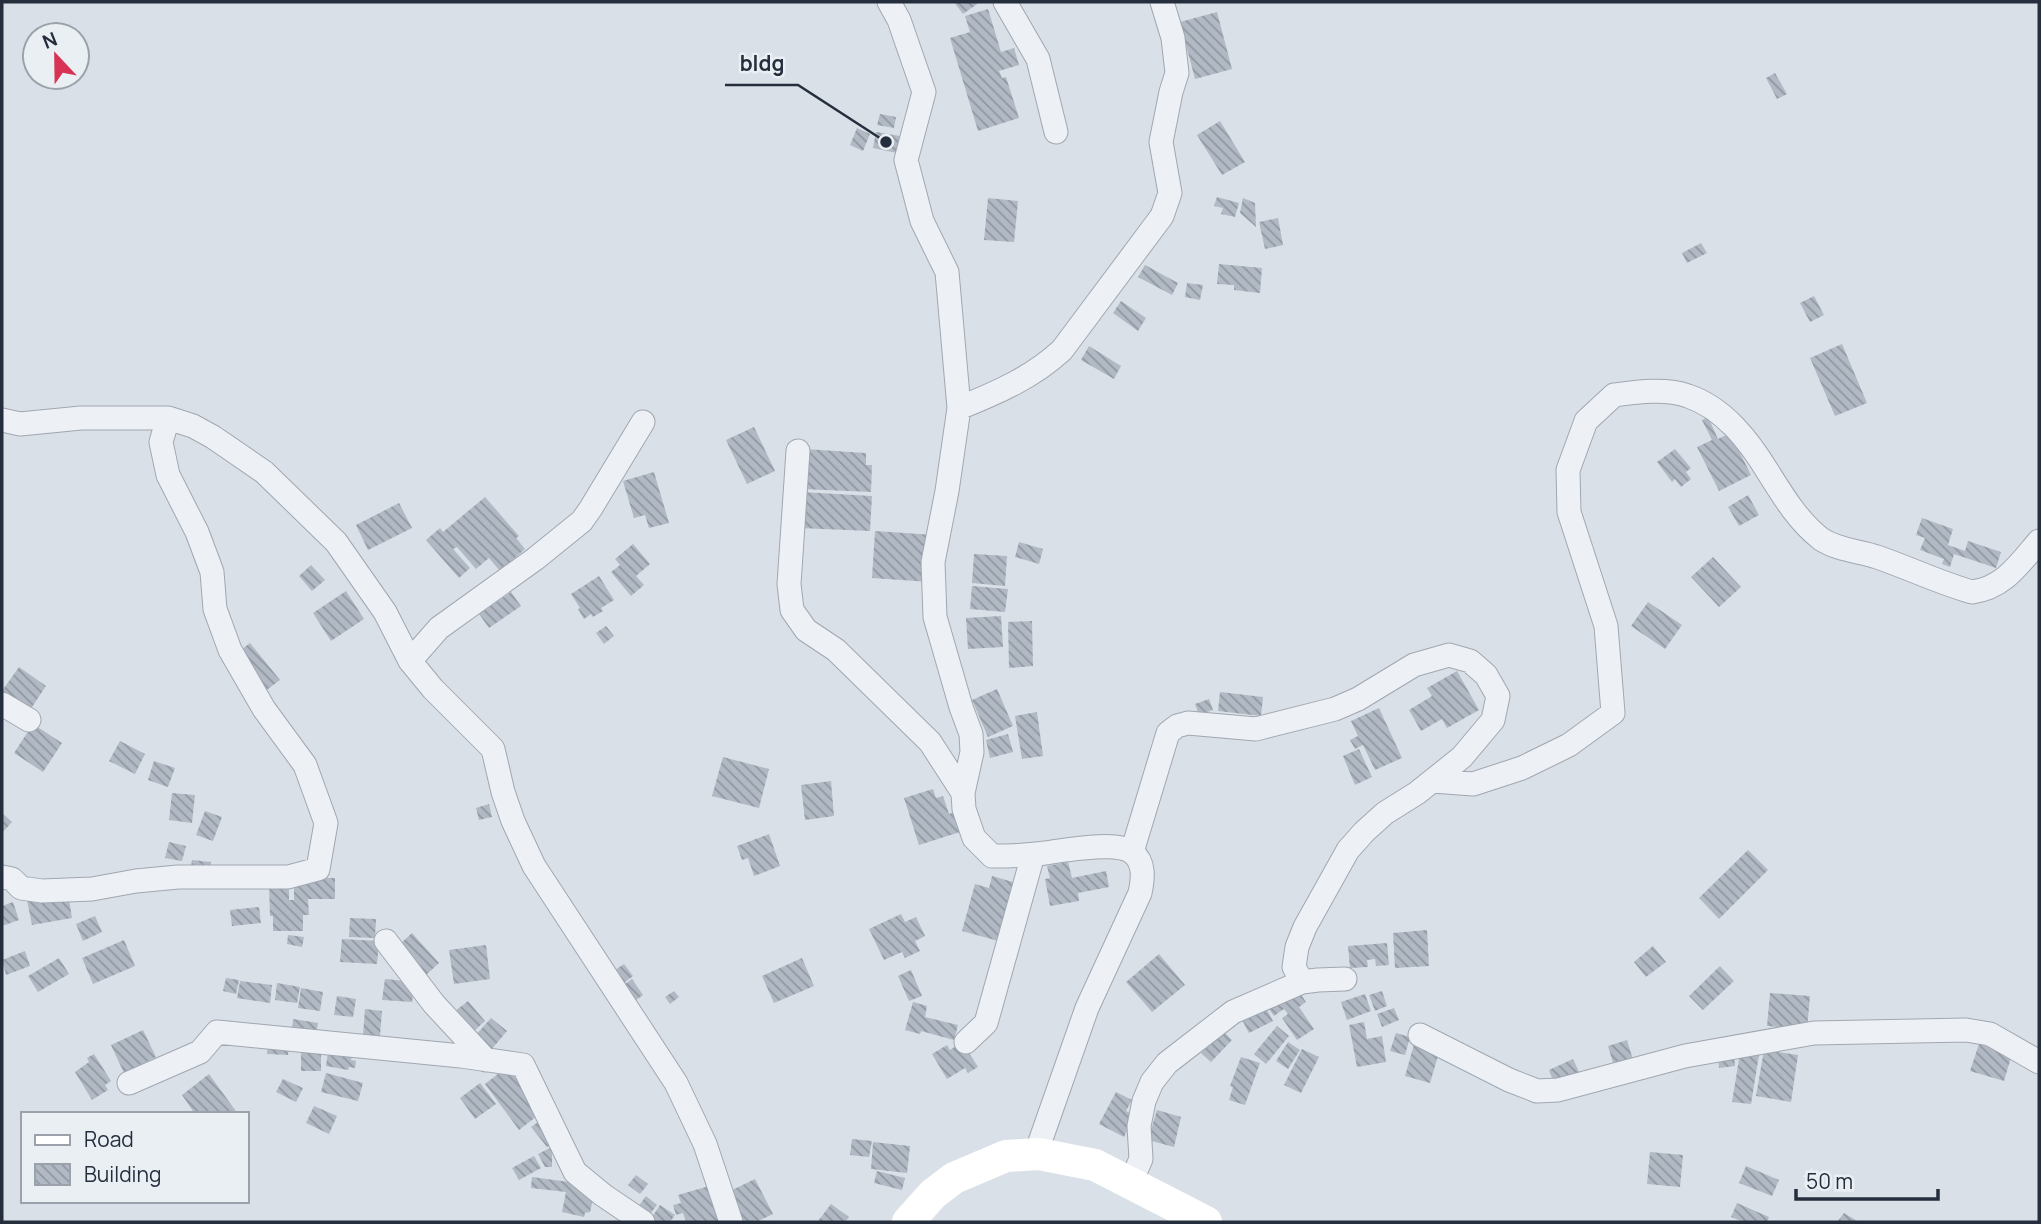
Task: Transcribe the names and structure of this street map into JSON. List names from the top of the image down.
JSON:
{
  "places": ["bldg"],
  "legend": ["Road", "Building"],
  "scale_bar": "50 m",
  "north": "top"
}
